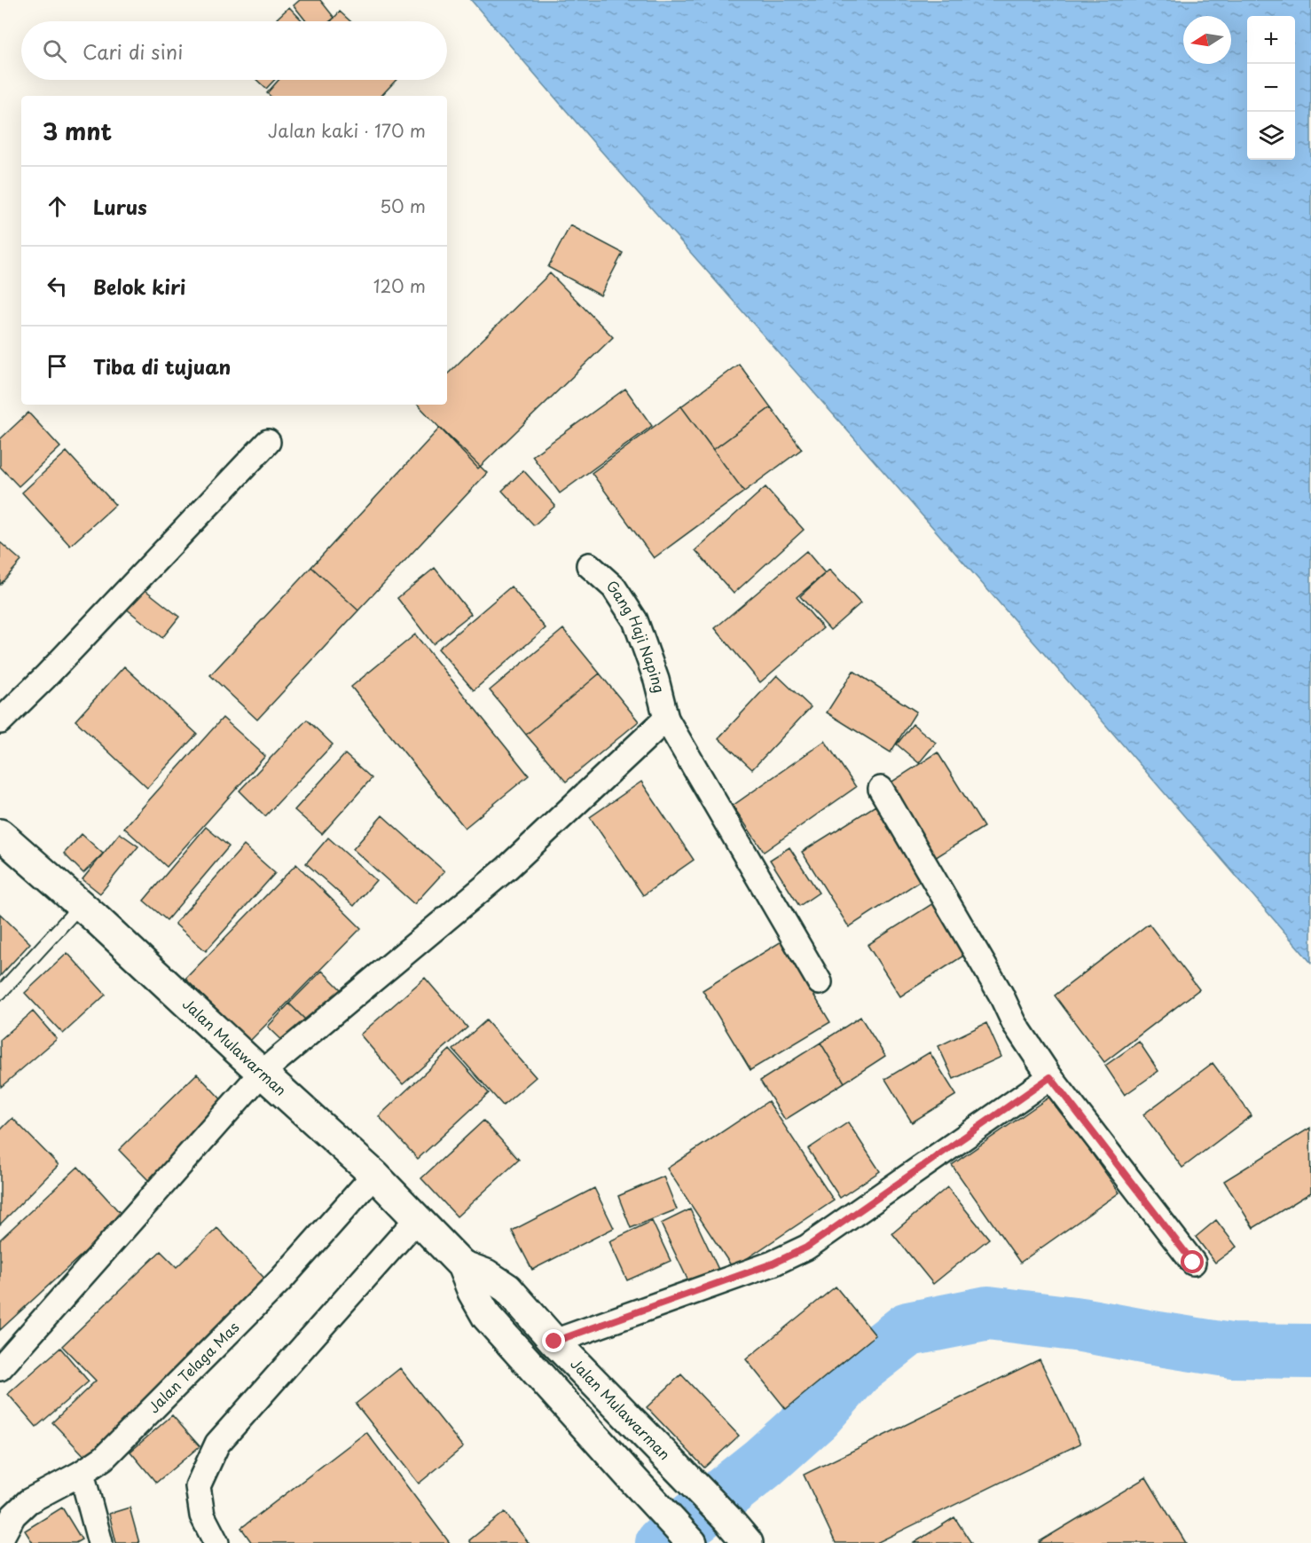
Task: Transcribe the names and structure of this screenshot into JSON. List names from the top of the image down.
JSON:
{
  "streets": {
    "highway": ["Jalan Mulawarman"],
    "street": ["Gang Haji Naping", "Jalan Telaga Mas"]
  },
  "crossings": [
    ["Jalan Mulawarman", "Jalan Telaga Mas"]
  ],
  "north": "left",
  "page": {
    "map_buttons": ["+", "−"],
    "search": "Cari di sini",
    "heading": ["3 mnt", "Jalan kaki · 170 m"],
    "list": [
      ["Lurus", "50 m"],
      ["Belok kiri", "120 m"],
      "Tiba di tujuan"
    ]
  }
}
